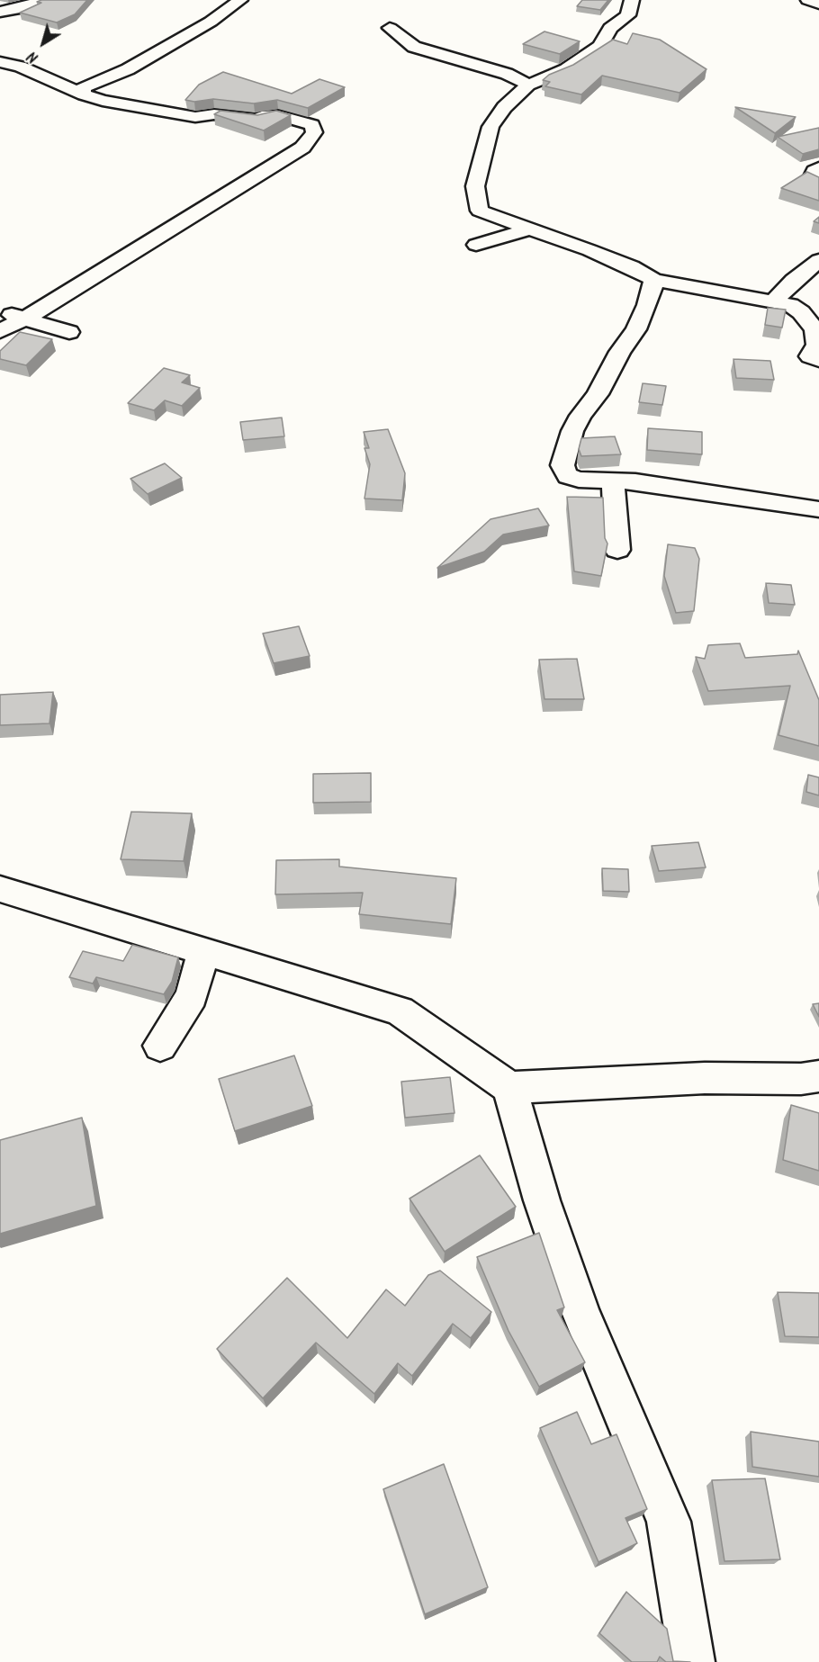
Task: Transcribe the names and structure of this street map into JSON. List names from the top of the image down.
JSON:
{
  "north": "bottom left"
}
